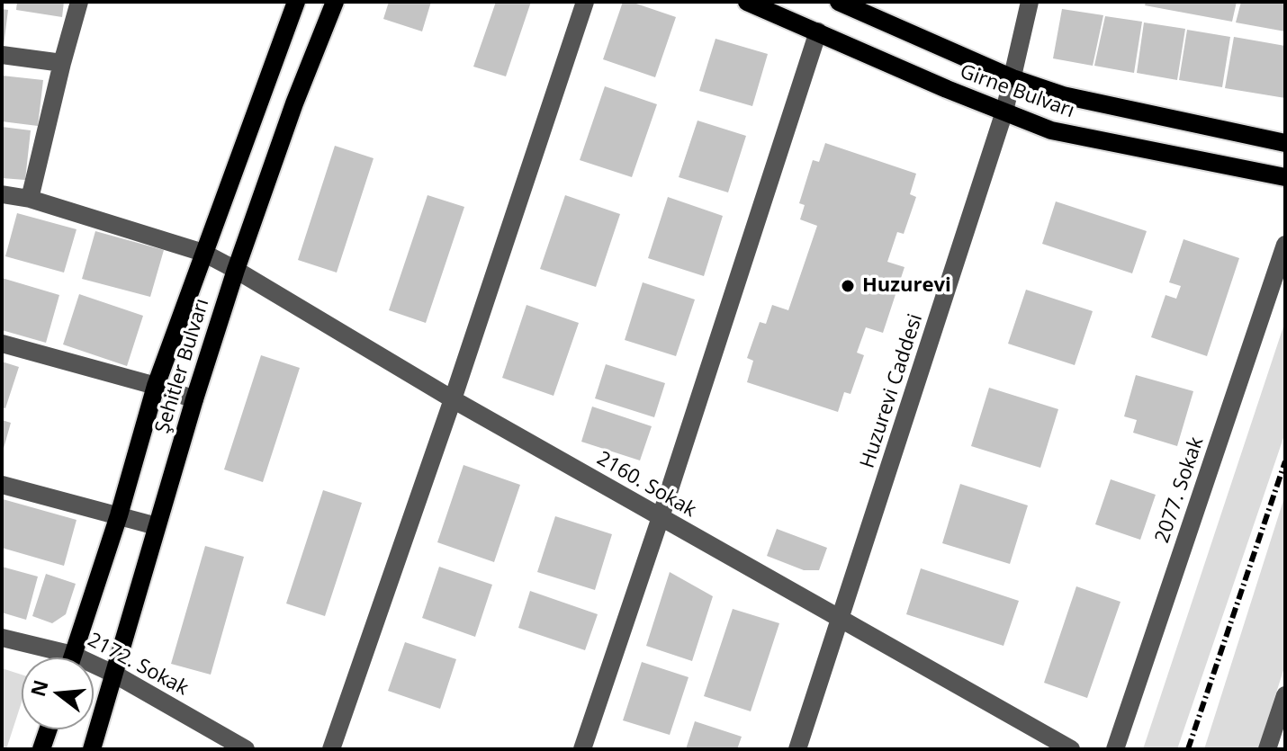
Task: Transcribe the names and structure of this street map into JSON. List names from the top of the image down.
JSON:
{
  "streets": {
    "main road": ["Girne Bulvarı", "Şehitler Bulvarı"],
    "street": [
      "Huzurevi Caddesi",
      "2160. Sokak",
      "2077. Sokak",
      "2172. Sokak"
    ]
  },
  "crossings": [
    ["Girne Bulvarı", "Huzurevi Caddesi"],
    ["Şehitler Bulvarı", "2160. Sokak"],
    ["Şehitler Bulvarı", "2172. Sokak"],
    ["Huzurevi Caddesi", "2160. Sokak"]
  ],
  "places": ["Huzurevi"],
  "north": "left"
}
